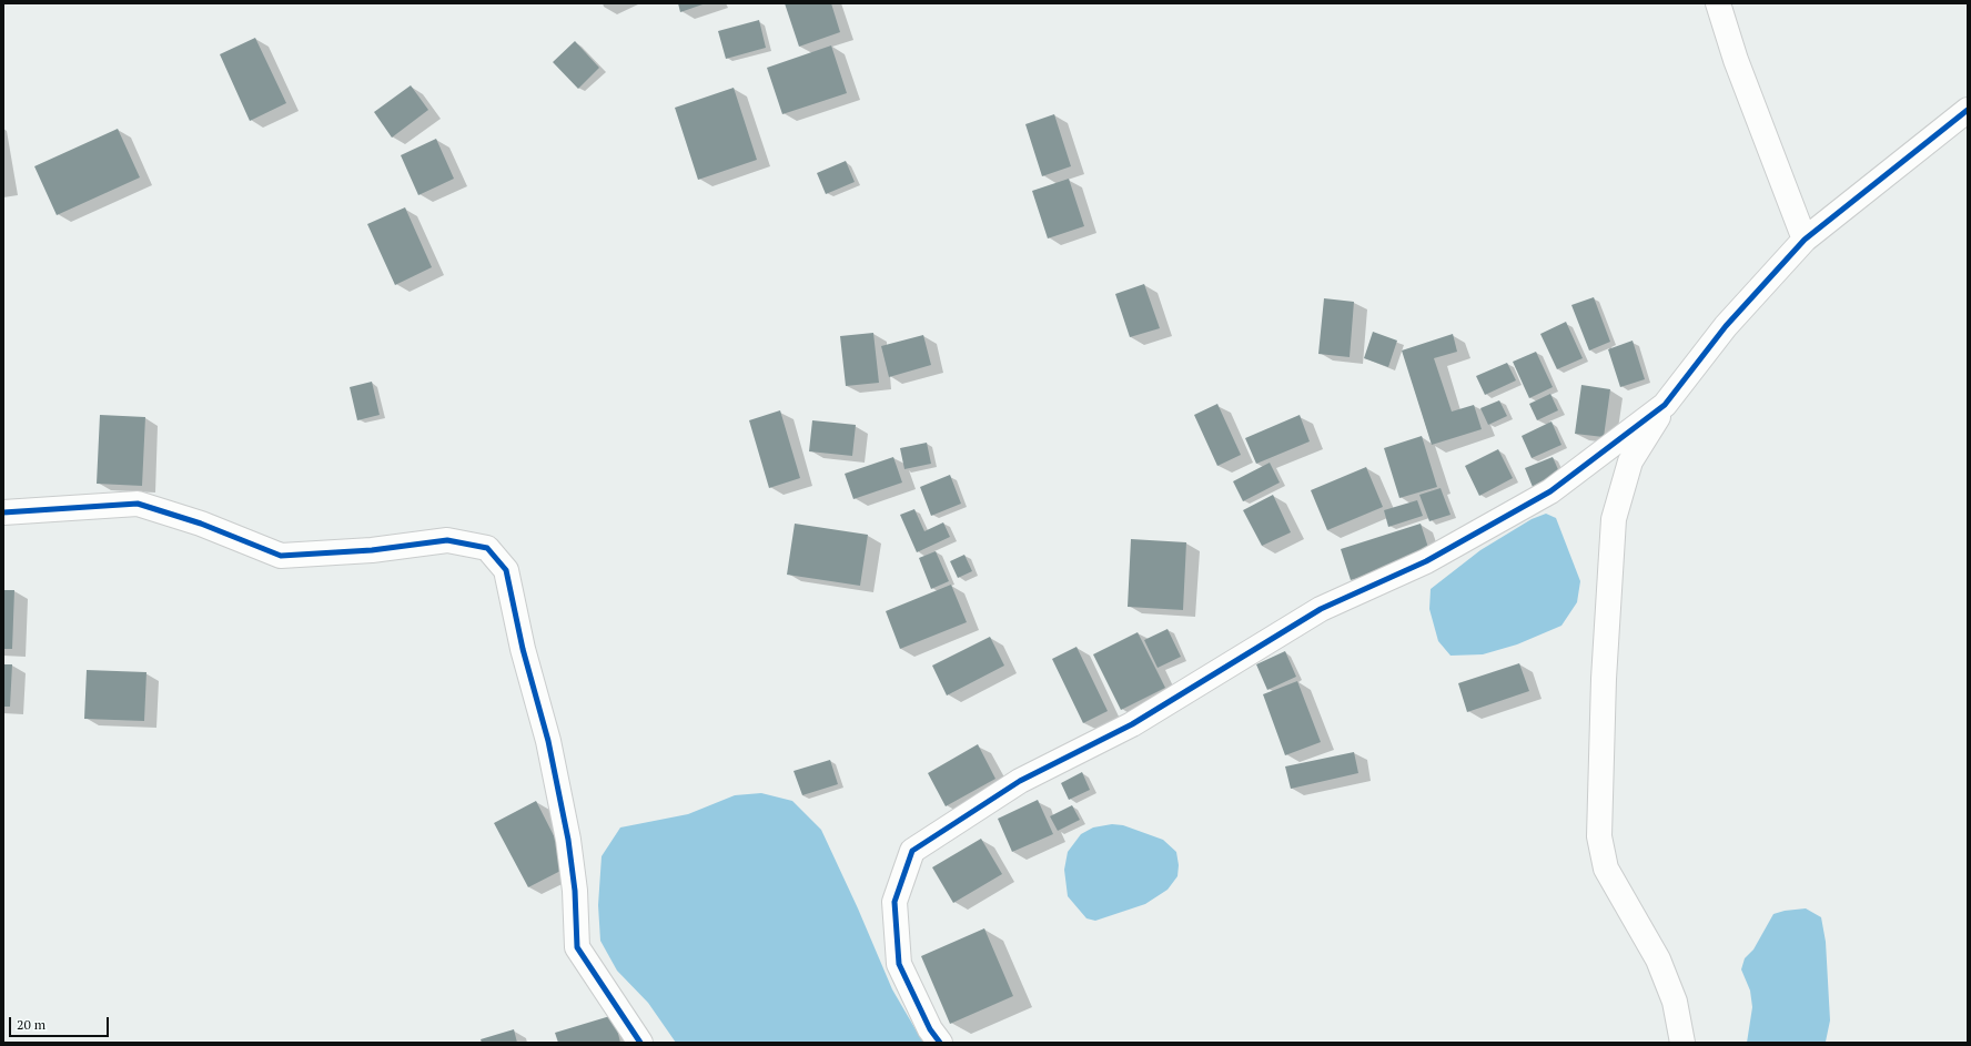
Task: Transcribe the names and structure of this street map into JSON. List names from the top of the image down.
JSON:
{
  "scale_bar": "20 m"
}
